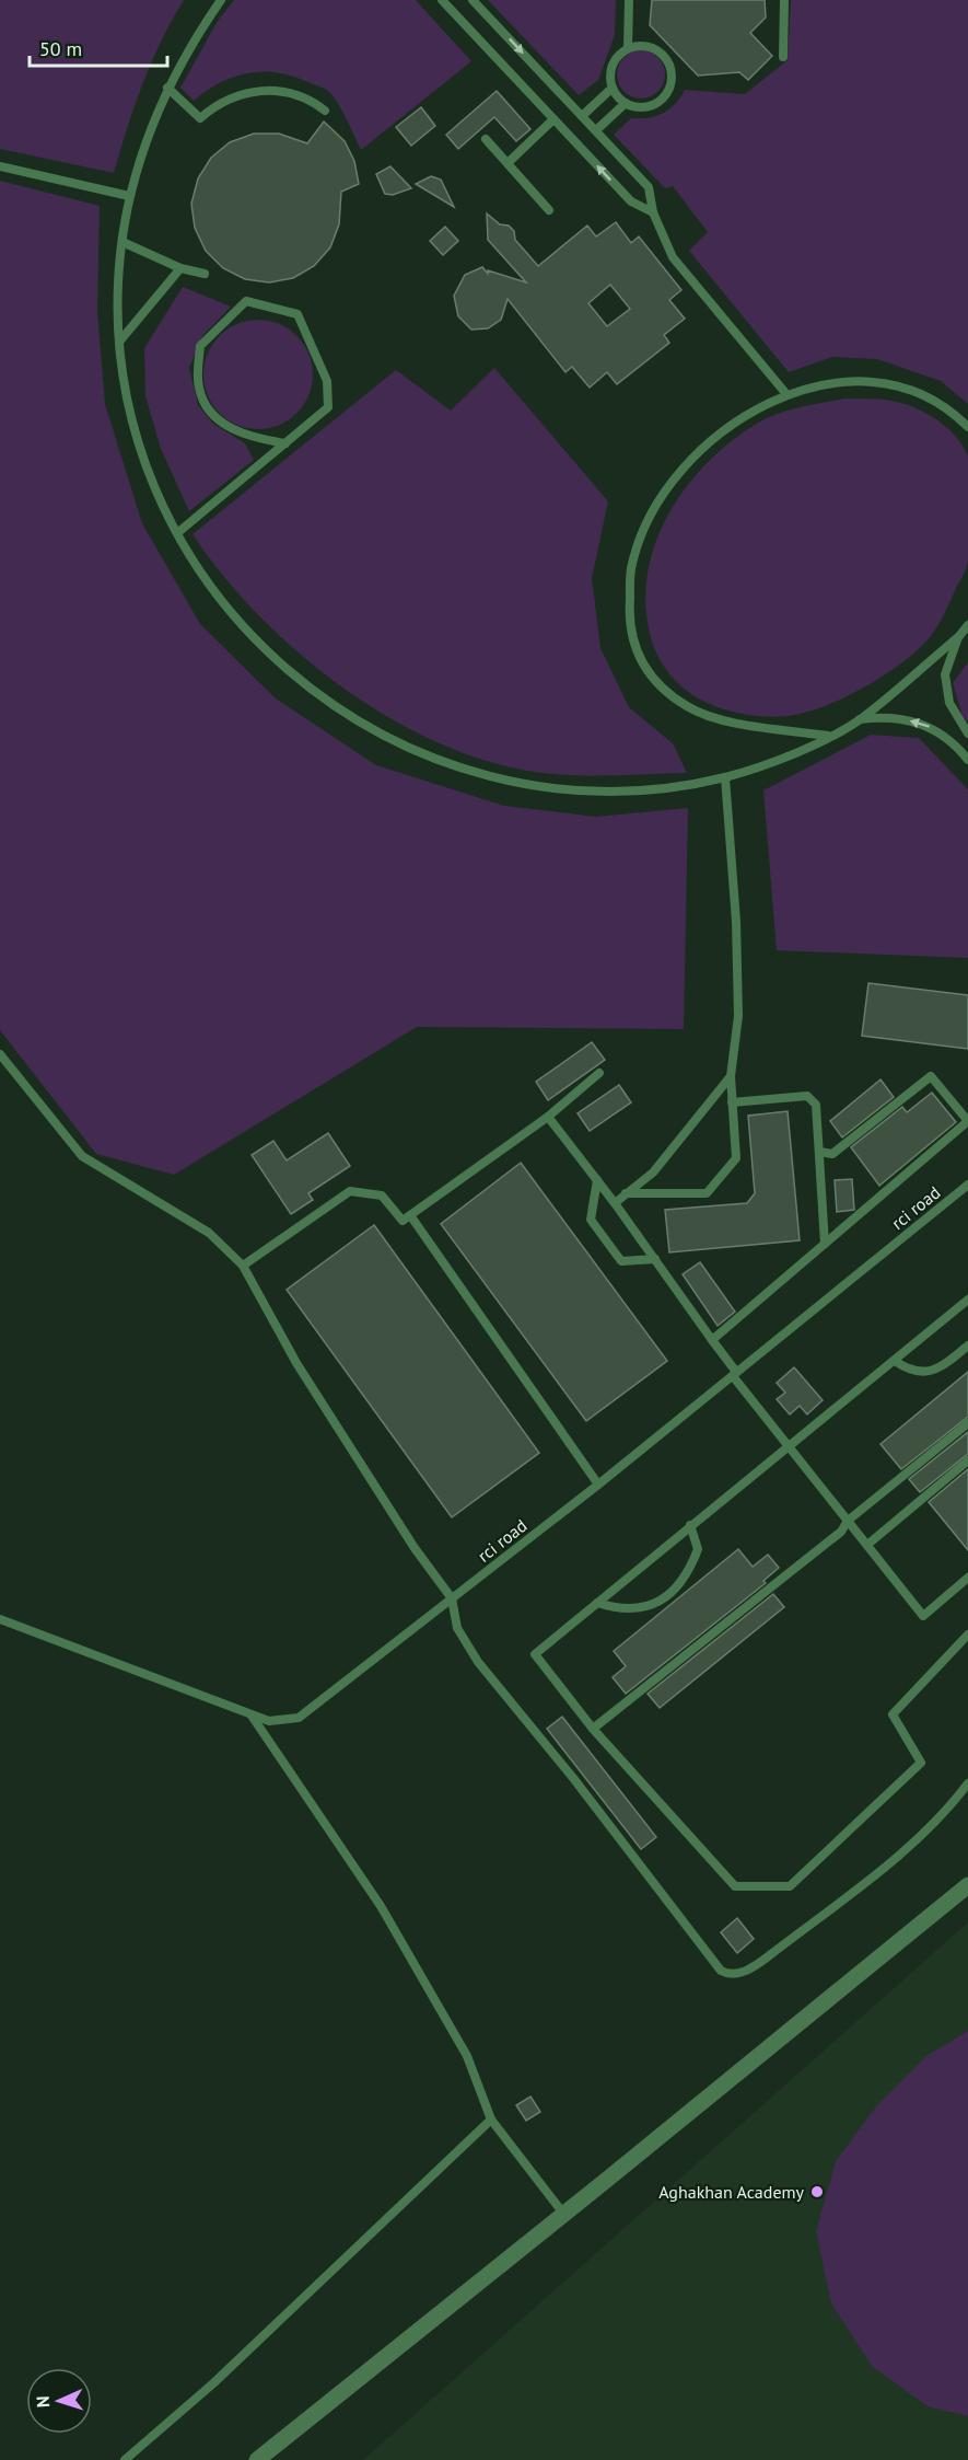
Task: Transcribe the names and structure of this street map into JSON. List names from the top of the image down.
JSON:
{
  "streets": {
    "lane": ["rci road"]
  },
  "places": ["Aghakhan Academy"],
  "scale_bar": "50 m",
  "north": "left"
}
